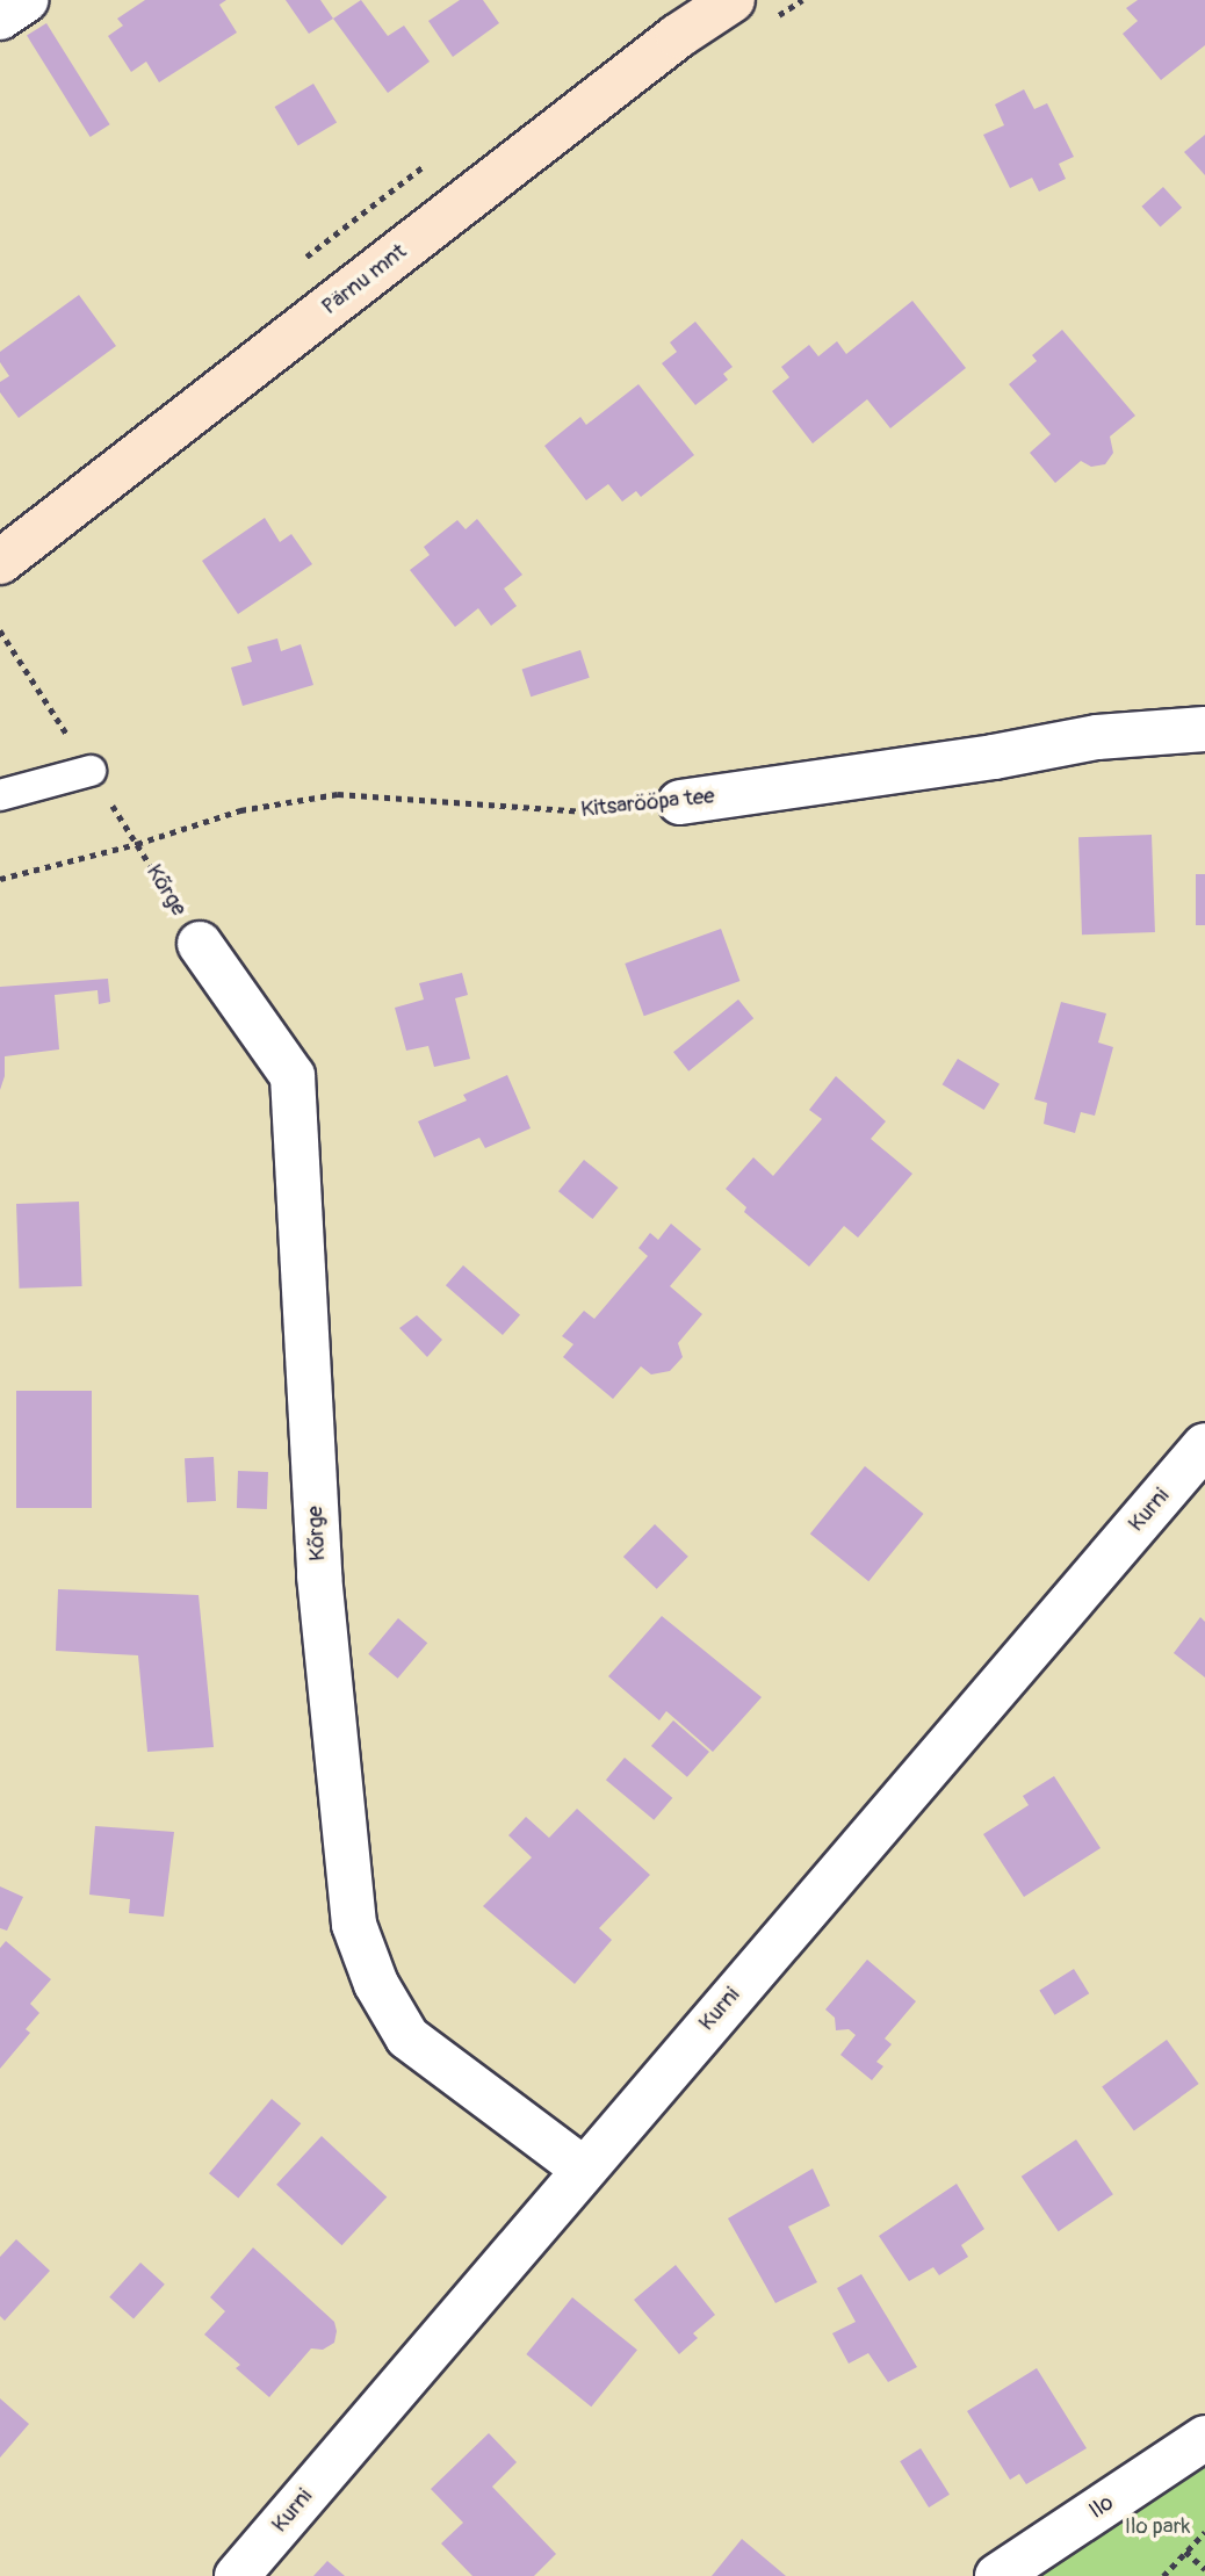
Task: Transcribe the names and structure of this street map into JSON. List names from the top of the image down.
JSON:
{
  "streets": {
    "main road": ["Pärnu mnt"],
    "street": [
      "Kitsarööpa tee",
      "Kõrge",
      "Kurni",
      "Ilo"
    ]
  },
  "crossings": [
    ["Kitsarööpa tee", "Kõrge"],
    ["Kõrge", "Kurni"]
  ],
  "parks": ["Ilo park"]
}
